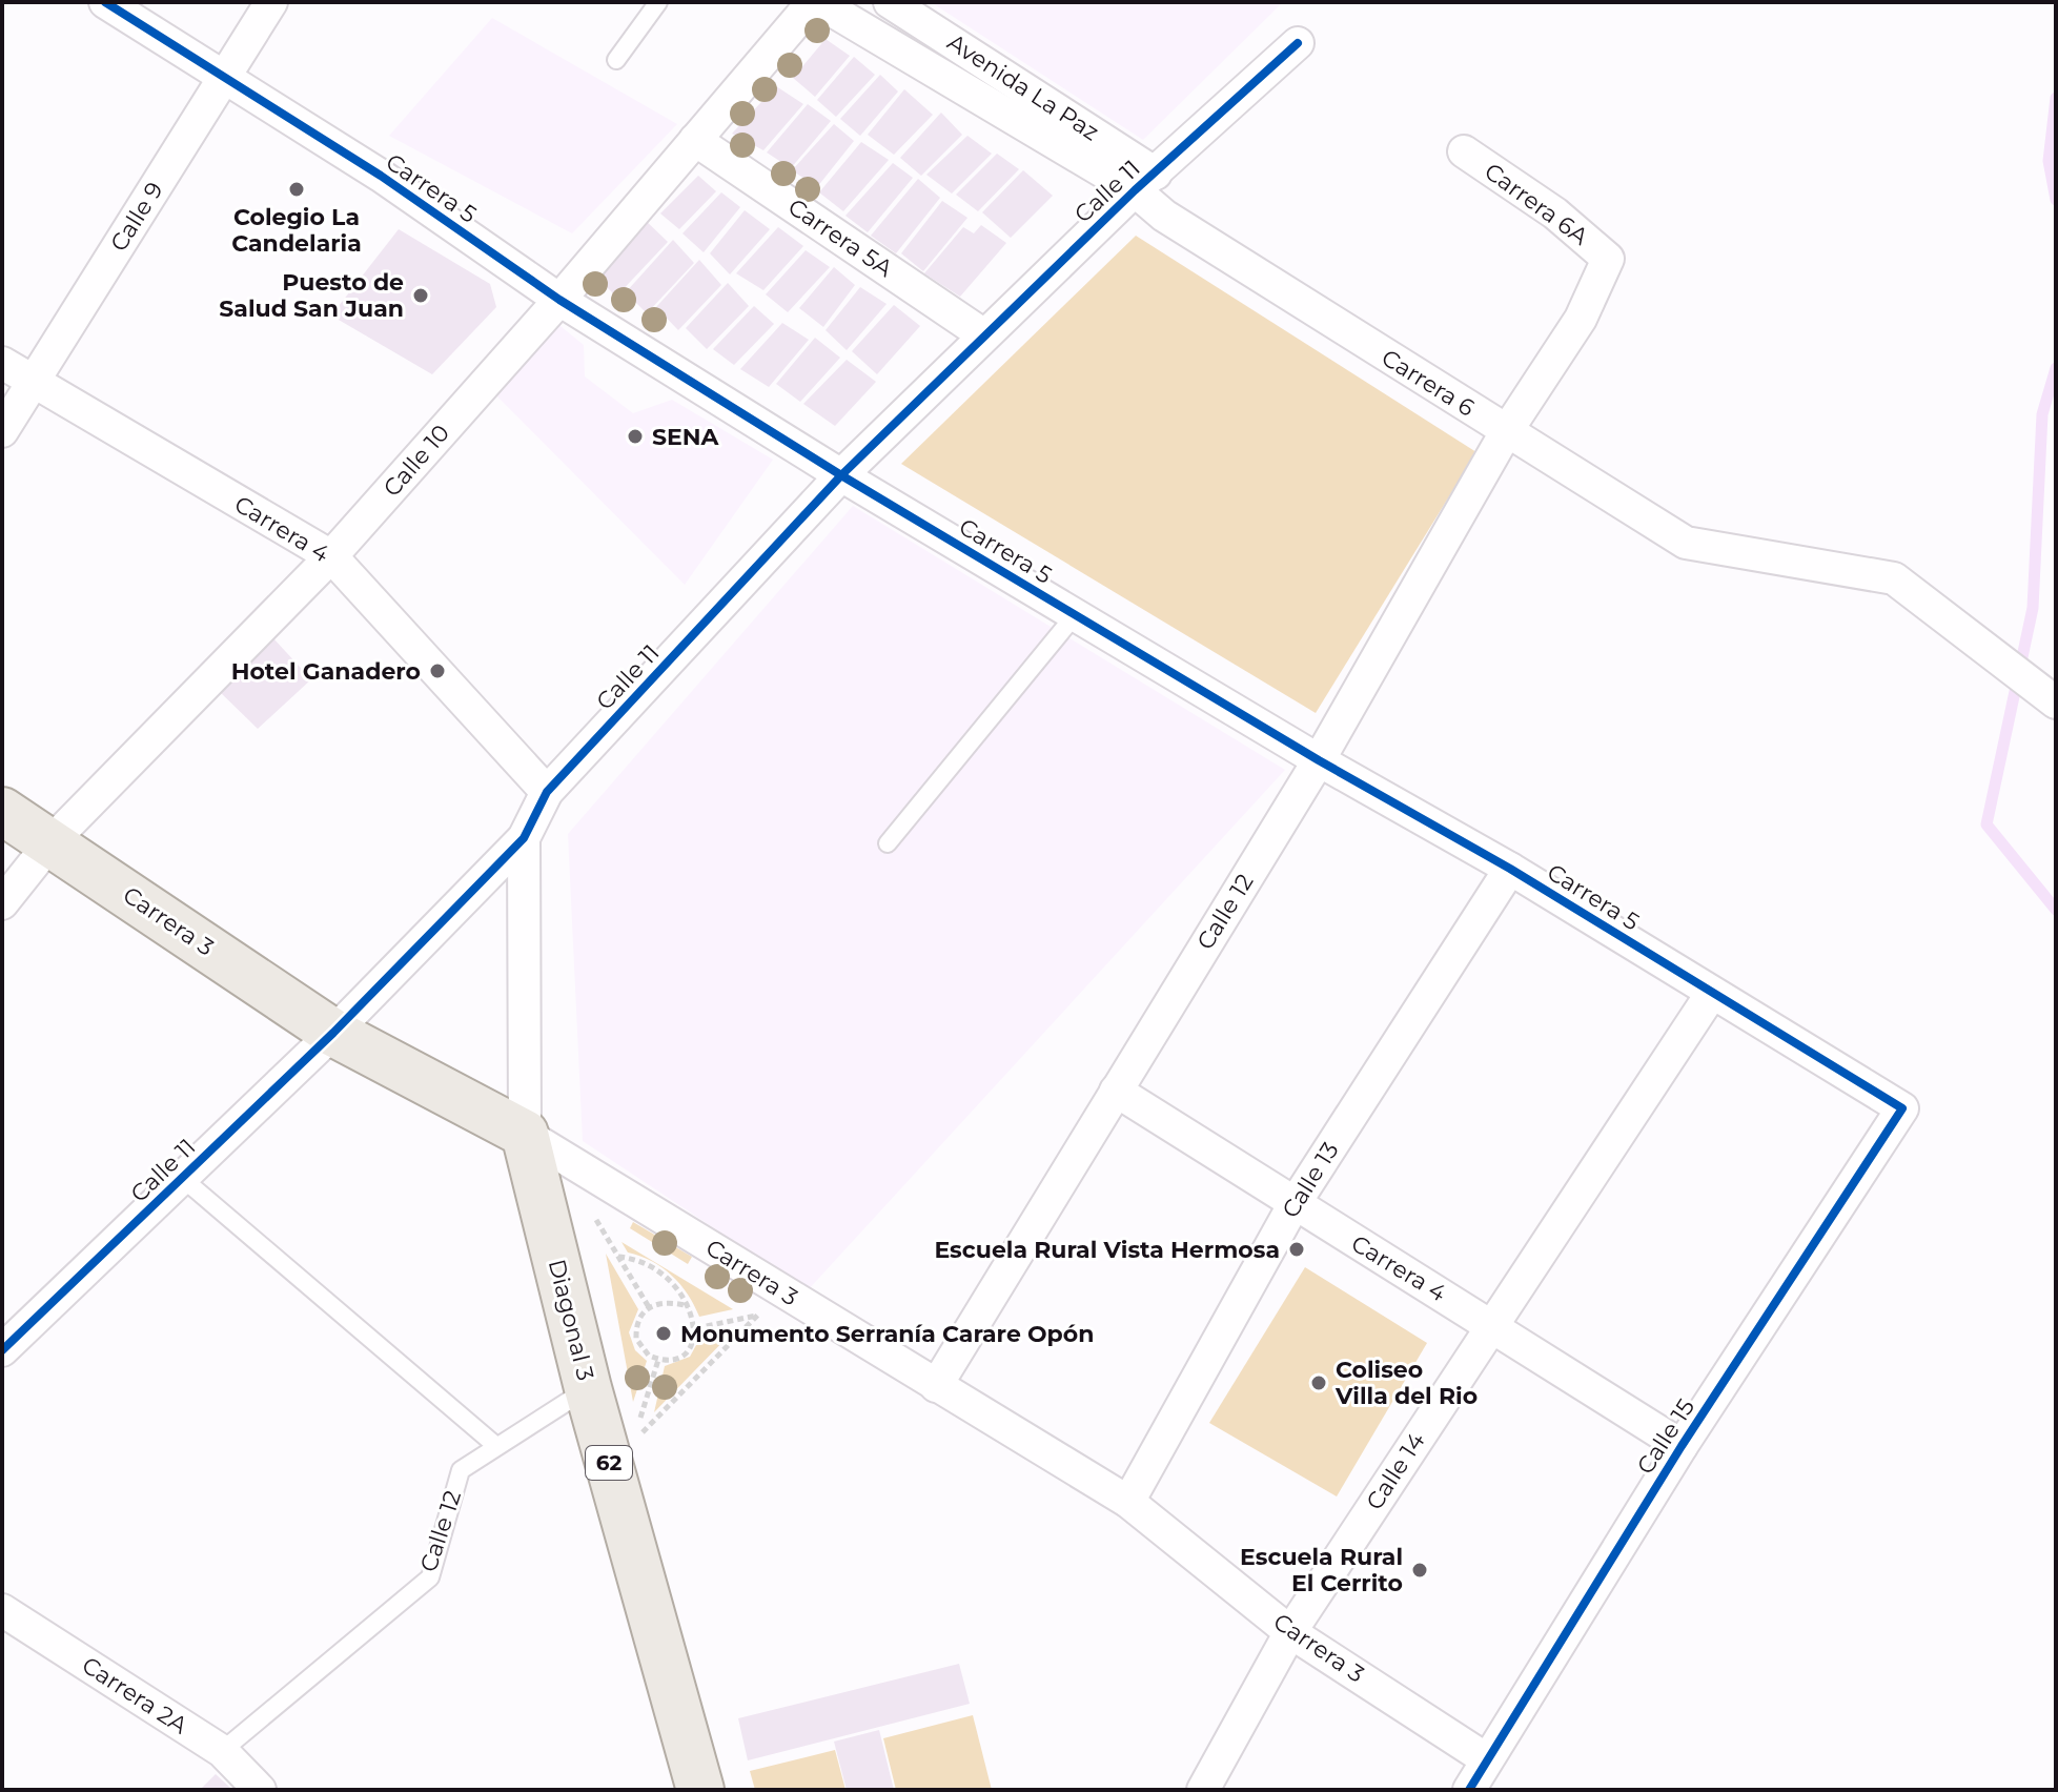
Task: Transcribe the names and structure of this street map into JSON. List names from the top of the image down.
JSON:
{
  "streets": {
    "main road": ["Carrera 3", "Diagonal 3", "62"],
    "street": [
      "Avenida La Paz",
      "Carrera 5",
      "Calle 11",
      "Carrera 6A",
      "Calle 9",
      "Carrera 5A",
      "Carrera 6",
      "Calle 10",
      "Carrera 4",
      "Calle 12",
      "Calle 13",
      "Calle 15",
      "Calle 14",
      "Carrera 2A"
    ]
  },
  "crossings": [
    ["Avenida La Paz", "Calle 11"],
    ["Avenida La Paz", "Carrera 6"],
    ["Carrera 5", "Calle 11"],
    ["Carrera 5", "Calle 9"],
    ["Carrera 5", "Calle 10"],
    ["Carrera 5", "Calle 12"],
    ["Carrera 5", "Calle 13"],
    ["Carrera 5", "Calle 15"],
    ["Carrera 5", "Calle 14"],
    ["Calle 11", "Carrera 5A"],
    ["Calle 11", "Carrera 6"],
    ["Calle 11", "Carrera 4"],
    ["Calle 11", "Carrera 3"],
    ["Calle 11", "Diagonal 3"],
    ["Carrera 6A", "Calle 12"],
    ["Calle 9", "Carrera 4"],
    ["Carrera 5A", "Calle 10"],
    ["Carrera 6", "Calle 10"],
    ["Carrera 6", "Calle 12"],
    ["Calle 10", "Carrera 4"],
    ["Calle 10", "Carrera 3"],
    ["Carrera 4", "Calle 12"],
    ["Carrera 4", "Calle 13"],
    ["Carrera 4", "Calle 15"],
    ["Carrera 4", "Calle 14"],
    ["Calle 12", "Carrera 3"],
    ["Calle 12", "Diagonal 3"],
    ["Calle 12", "Carrera 2A"],
    ["Carrera 3", "Calle 13"],
    ["Carrera 3", "Diagonal 3"],
    ["Carrera 3", "Calle 15"],
    ["Carrera 3", "Calle 14"]
  ],
  "places": [
    "Colegio La Candelaria",
    "Puesto de Salud San Juan",
    "SENA",
    "Hotel Ganadero",
    "Escuela Rural Vista Hermosa",
    "Monumento Serranía Carare Opón",
    "Coliseo Villa del Rio",
    "Escuela Rural El Cerrito"
  ]
}
